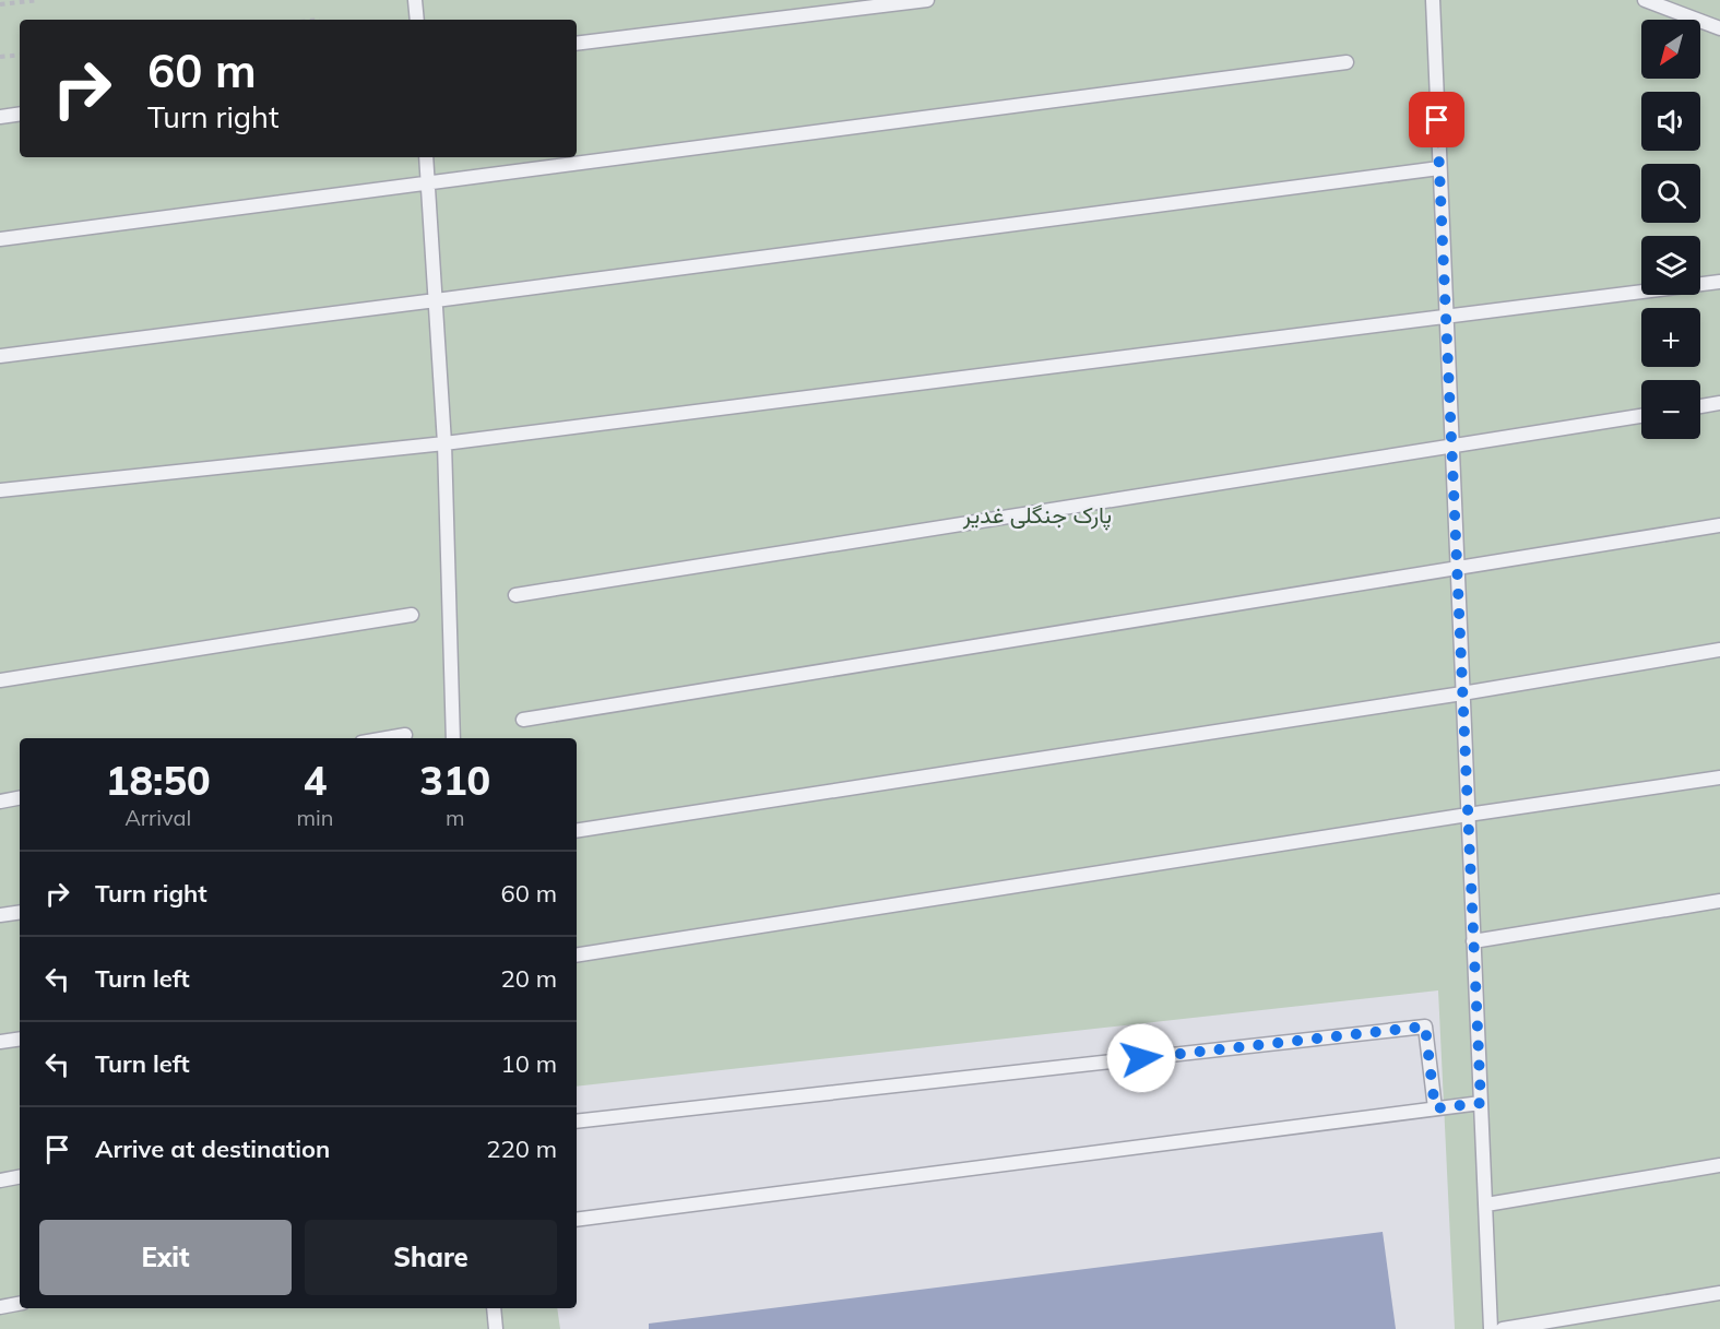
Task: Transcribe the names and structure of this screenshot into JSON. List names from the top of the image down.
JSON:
{
  "parks": ["پارک جنگلی غدیر"],
  "north": "bottom left",
  "page": {
    "map_buttons": ["+", "−"],
    "turn": ["60 m", "Turn right"],
    "eta": [
      "18:50",
      "Arrival",
      "4",
      "min",
      "310",
      "m"
    ],
    "list": [
      {
        "name": "Turn right",
        "value": "60 m"
      },
      {
        "name": "Turn left",
        "value": "20 m"
      },
      {
        "name": "Turn left",
        "value": "10 m"
      },
      {
        "name": "Arrive at destination",
        "value": "220 m"
      }
    ],
    "buttons": ["Exit", "Share"]
  }
}
